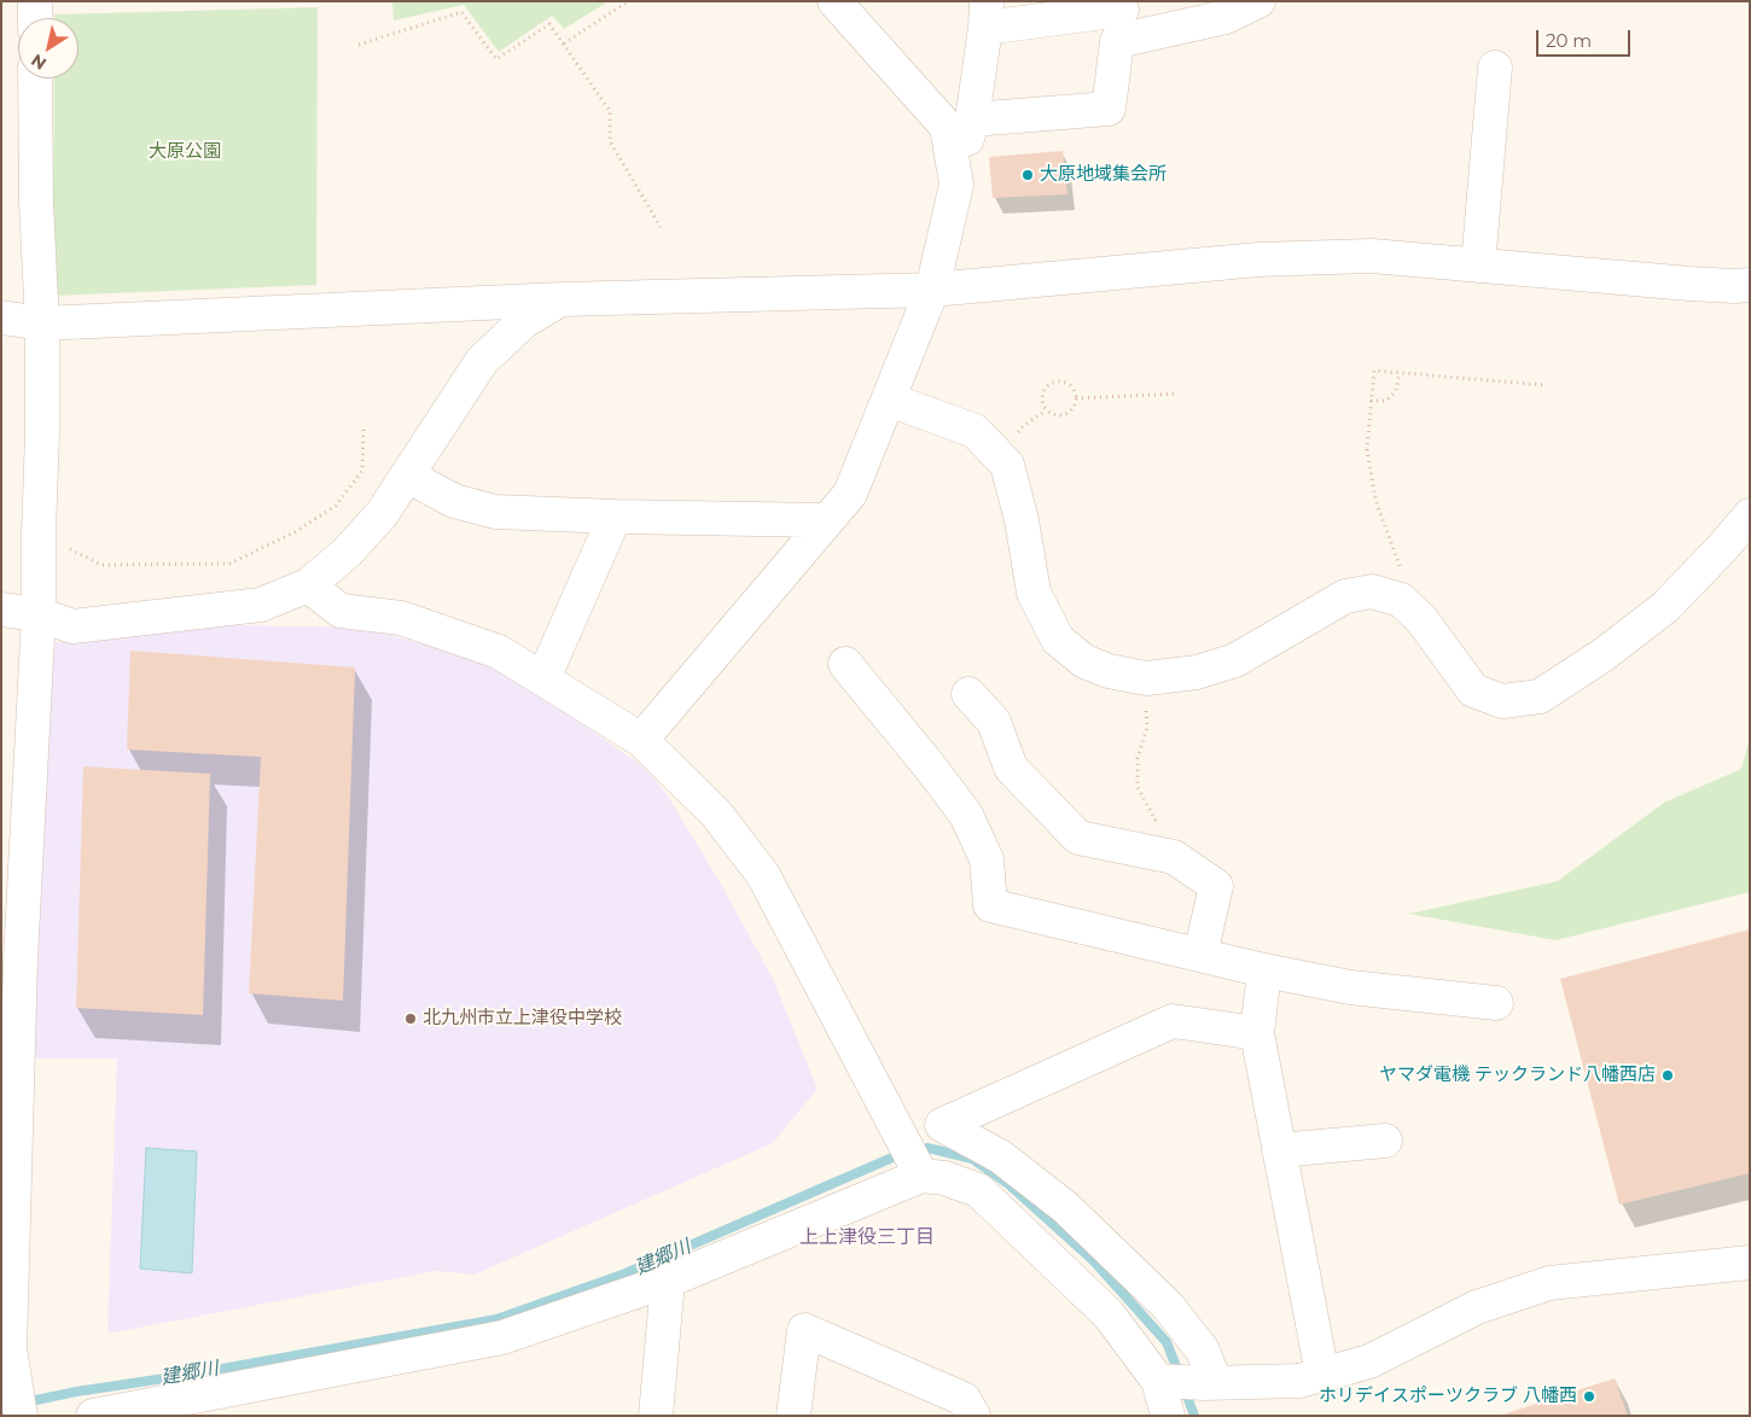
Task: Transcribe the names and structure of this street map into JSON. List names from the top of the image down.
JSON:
{
  "districts": ["上上津役三丁目"],
  "water": ["建郷川"],
  "parks": ["大原公園"],
  "places": [
    "大原地域集会所",
    "北九州市立上津役中学校",
    "ヤマダ電機 テックランド八幡西店",
    "ホリデイスポーツクラブ 八幡西"
  ],
  "scale_bar": "20 m",
  "north": "bottom left"
}
